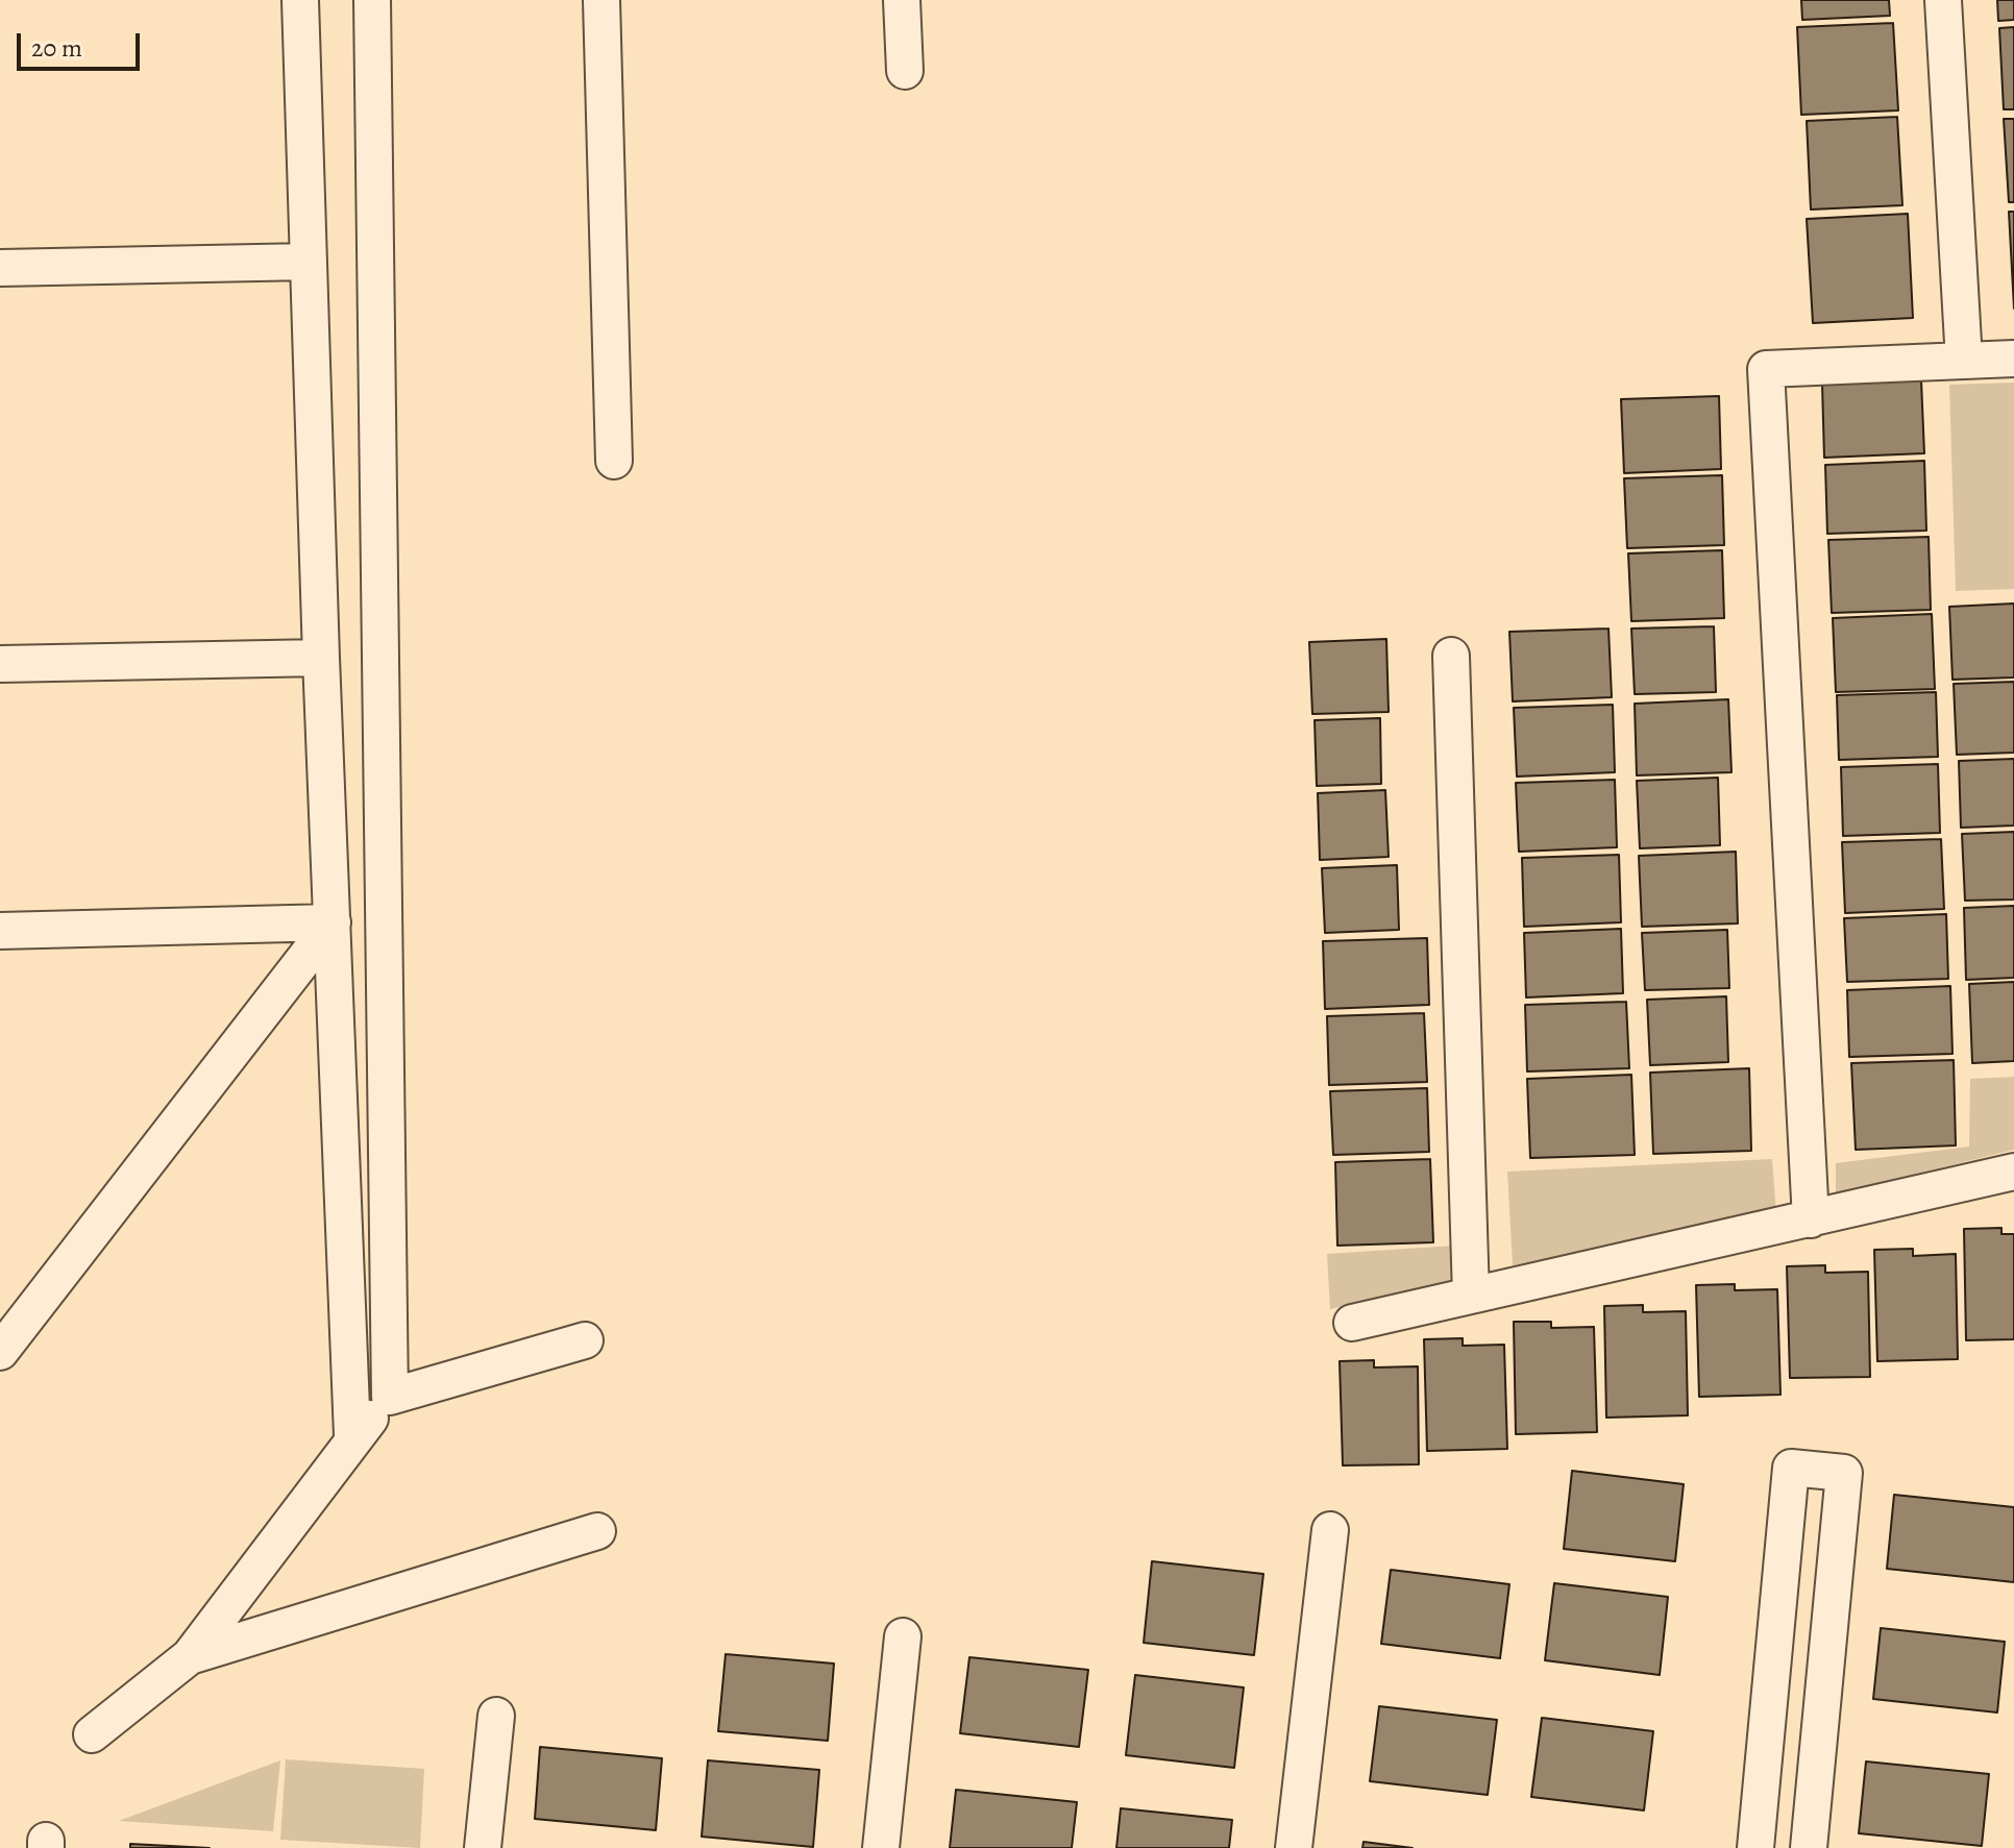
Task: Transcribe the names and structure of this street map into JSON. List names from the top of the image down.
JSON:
{
  "scale_bar": "20 m"
}
